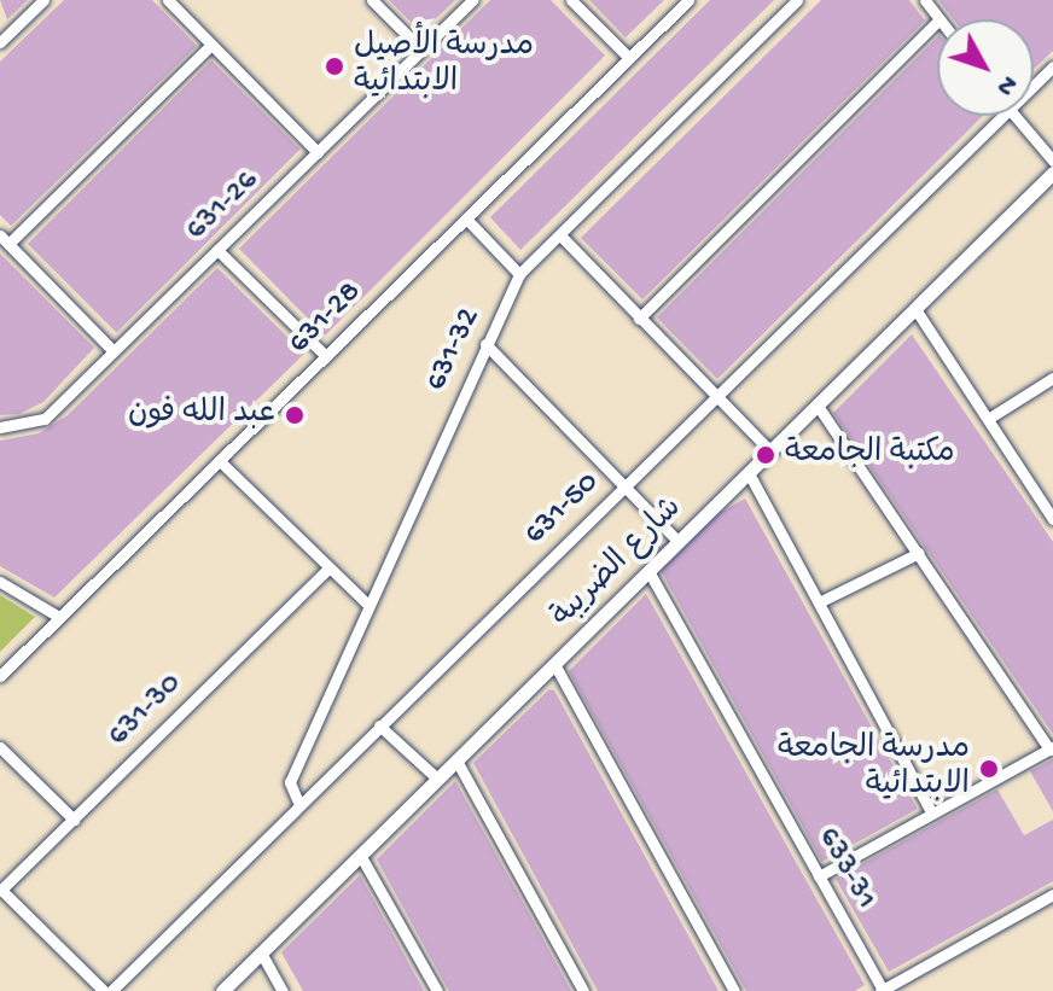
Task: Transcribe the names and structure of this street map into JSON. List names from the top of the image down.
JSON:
{
  "streets": {
    "street": [
      "631-26",
      "631-28",
      "631-32",
      "631-50",
      "شارع الضريبة",
      "631-30",
      "633-31"
    ]
  },
  "crossings": [
    ["631-32", "631-50"],
    ["شارع الضريبة", "633-31"]
  ],
  "places": [
    "مدرسة الأصيل الابتدائية",
    "عبد الله فون",
    "مكتبة الجامعة",
    "مدرسة الجامعة الابتدائية"
  ],
  "north": "bottom right"
}
